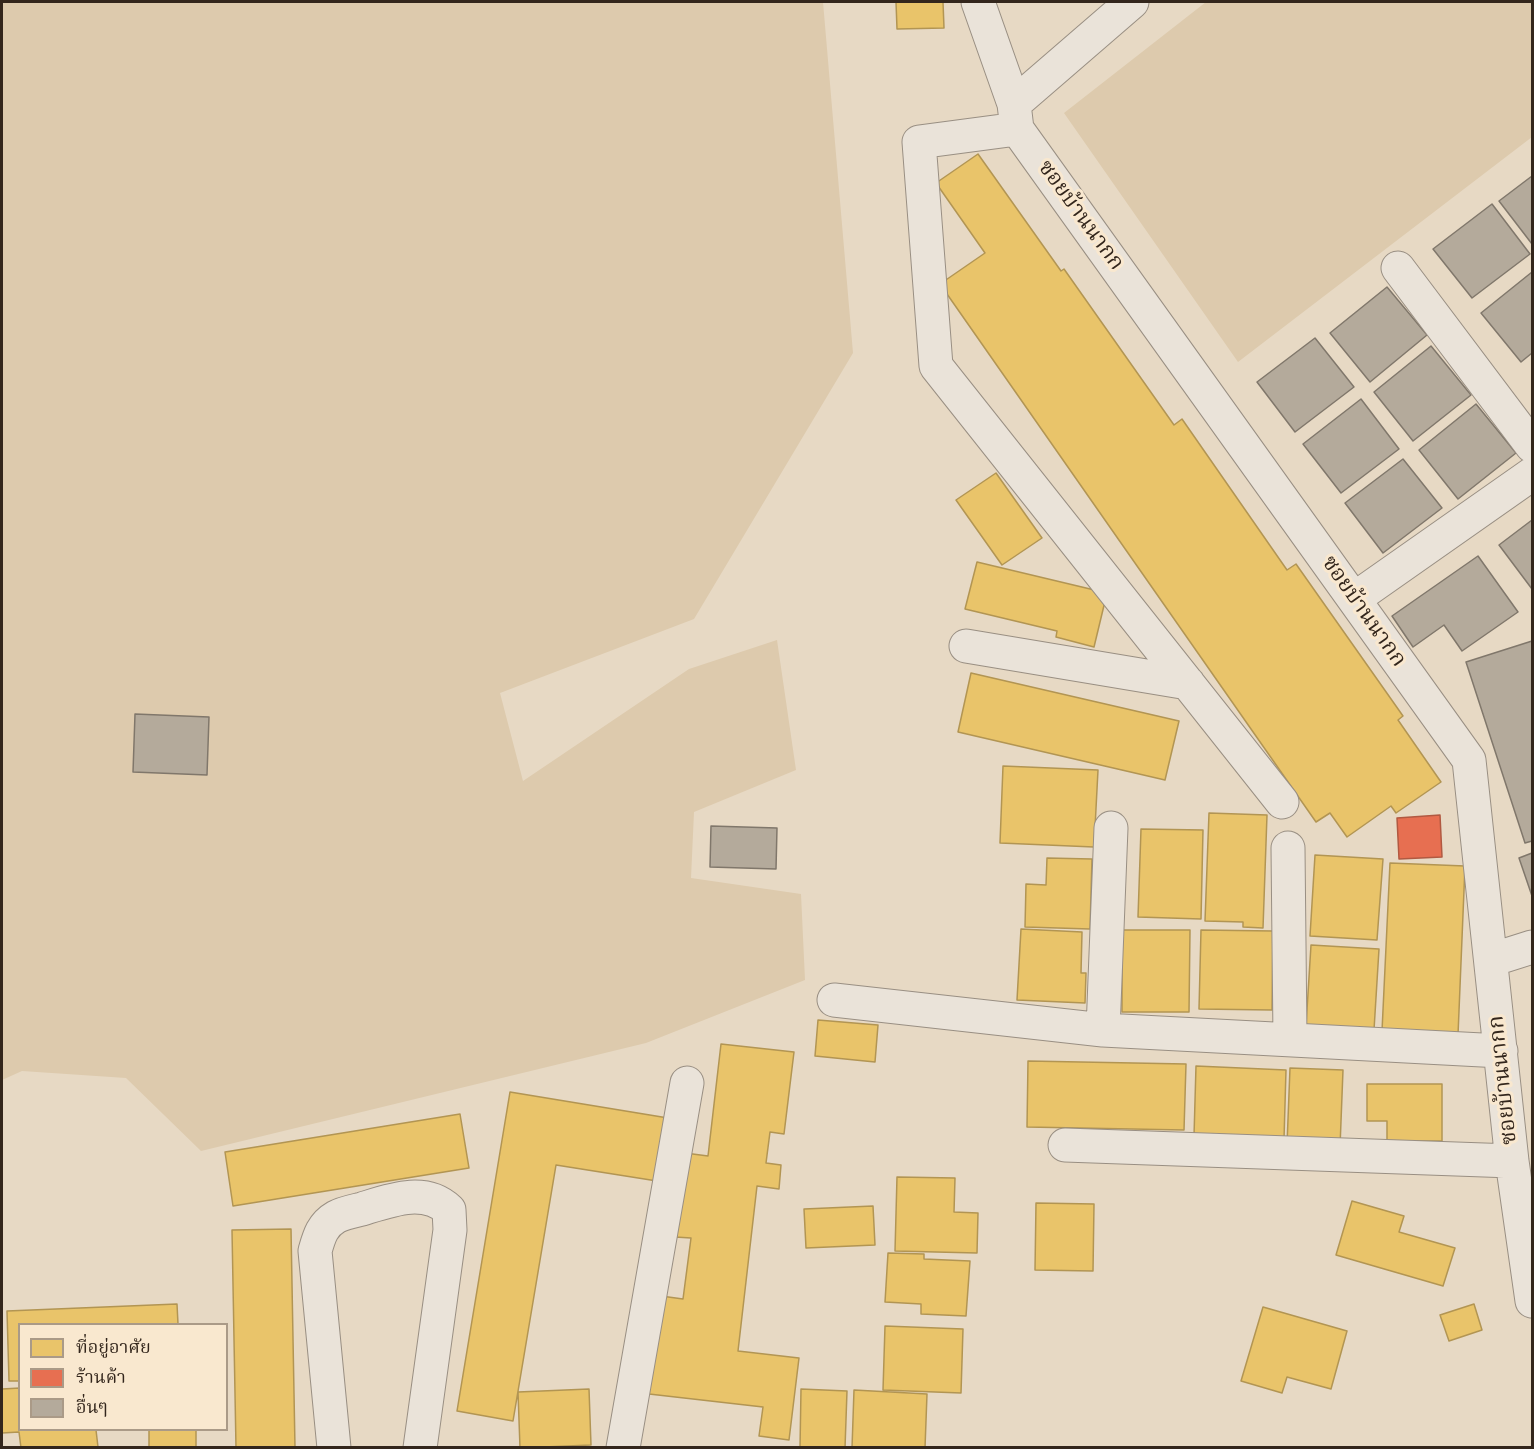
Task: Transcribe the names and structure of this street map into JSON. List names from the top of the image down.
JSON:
{
  "streets": {
    "street": ["ซอยบ้านนากก"]
  },
  "legend": ["ที่อยู่อาศัย", "ร้านค้า", "อื่นๆ"]
}
